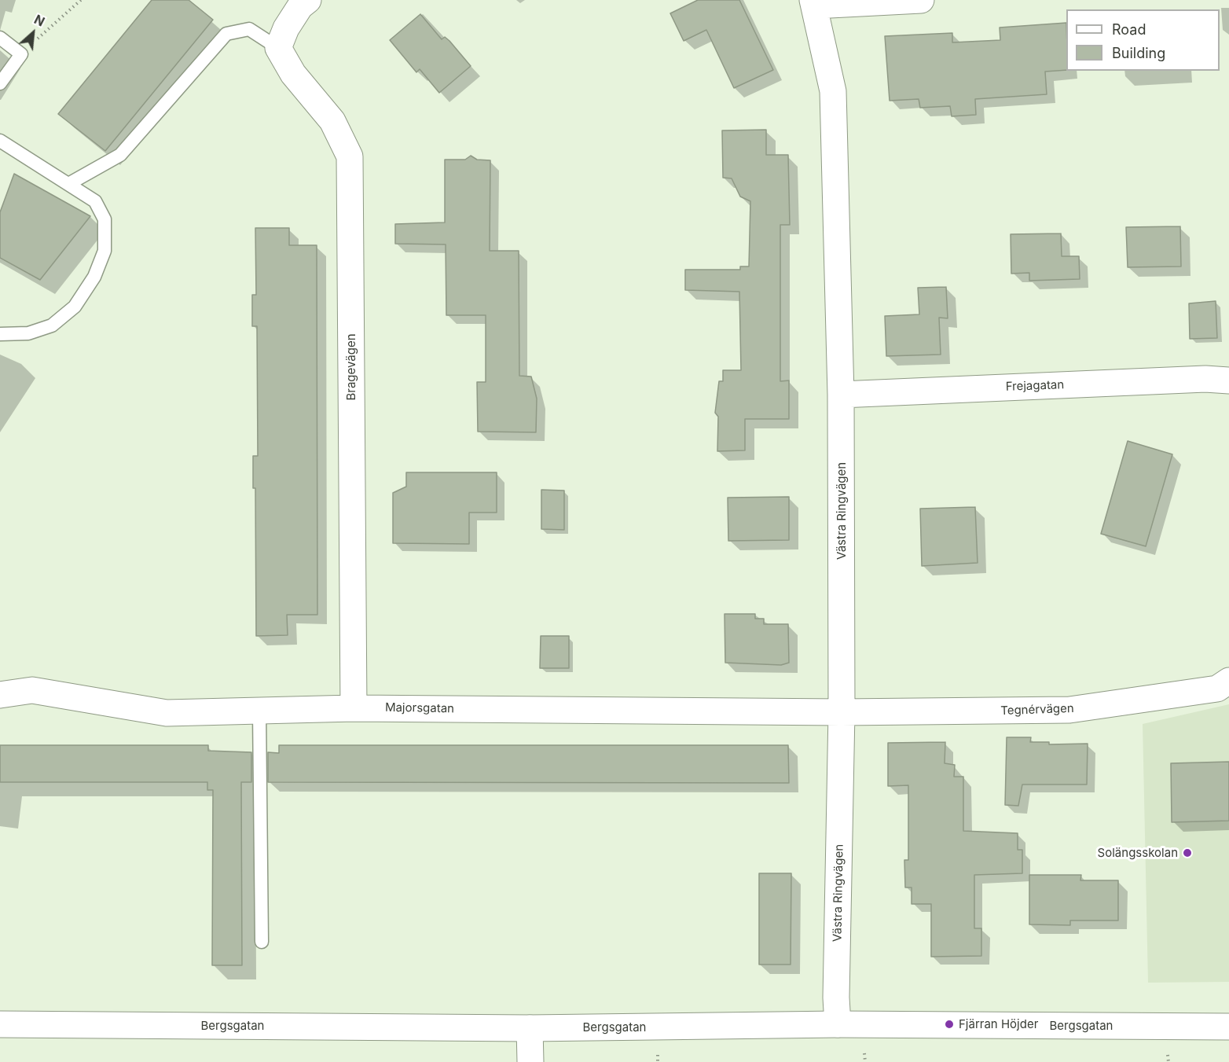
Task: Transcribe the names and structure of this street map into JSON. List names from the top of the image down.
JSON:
{
  "streets": {
    "street": [
      "Bragevägen",
      "Frejagatan",
      "Västra Ringvägen",
      "Majorsgatan",
      "Tegnérvägen",
      "Bergsgatan"
    ]
  },
  "crossings": [
    ["Bragevägen", "Majorsgatan"],
    ["Frejagatan", "Västra Ringvägen"],
    ["Västra Ringvägen", "Majorsgatan"],
    ["Västra Ringvägen", "Tegnérvägen"],
    ["Västra Ringvägen", "Bergsgatan"],
    ["Majorsgatan", "Tegnérvägen"]
  ],
  "places": ["Solängsskolan", "Fjärran Höjder"],
  "legend": ["Road", "Building"],
  "north": "top right"
}
